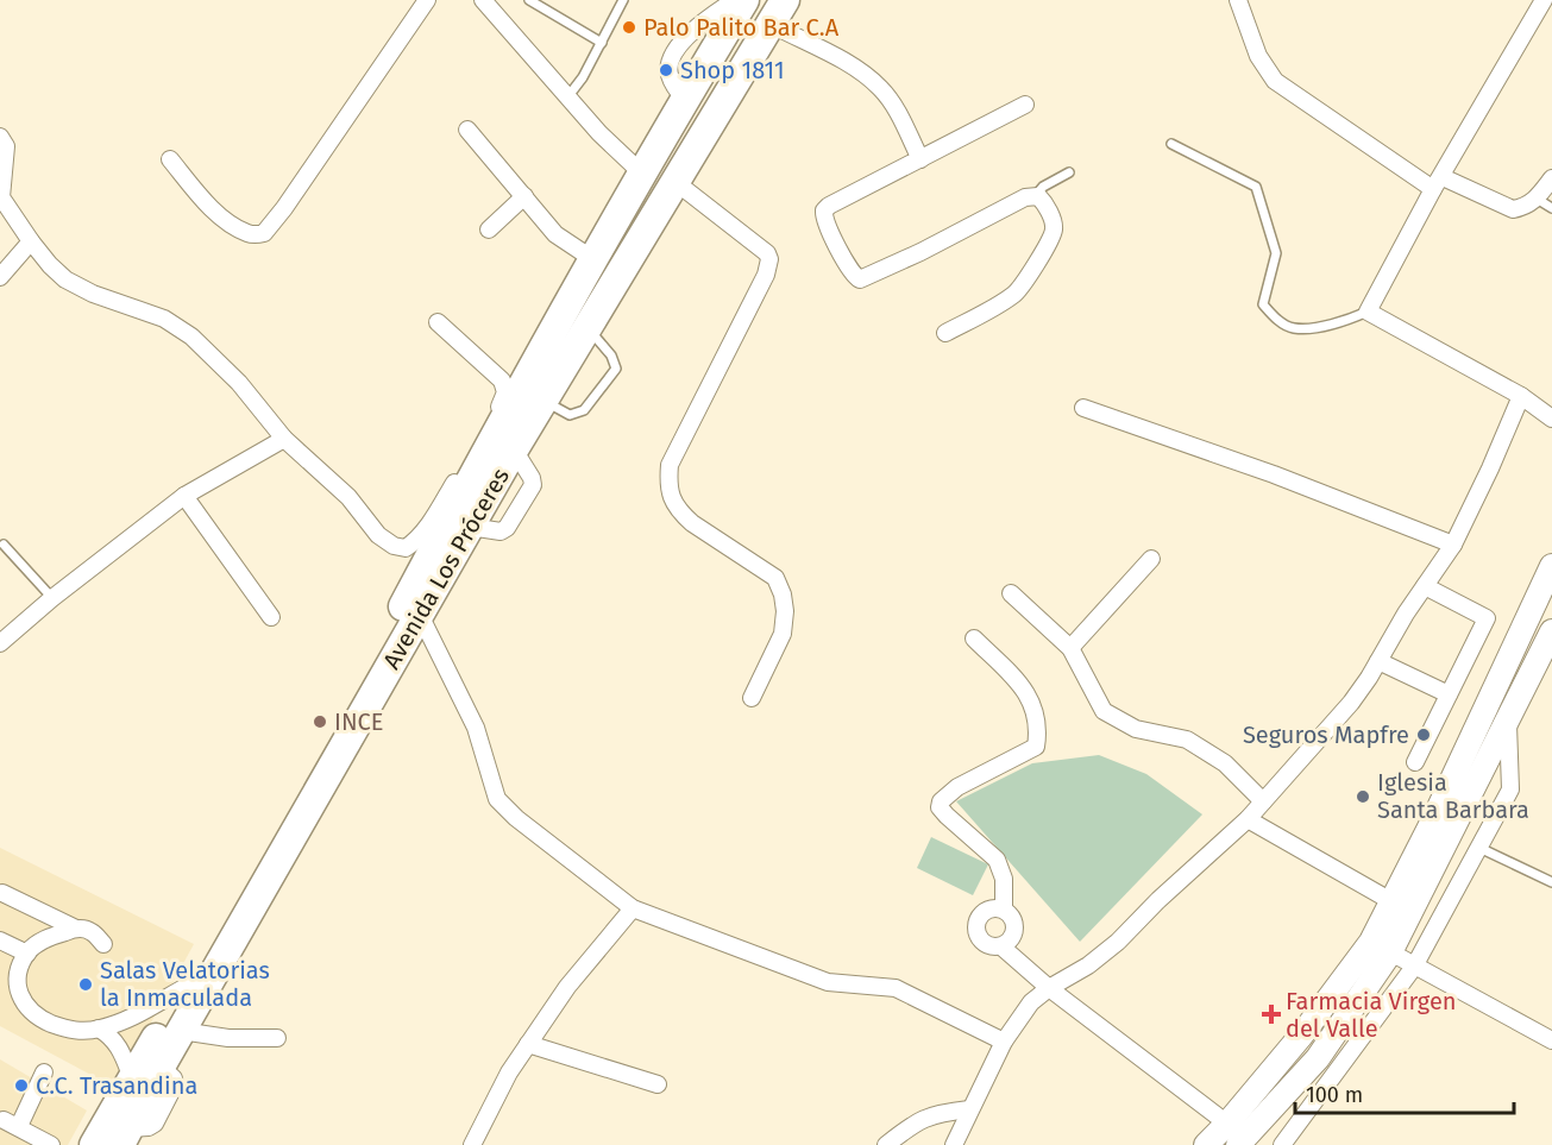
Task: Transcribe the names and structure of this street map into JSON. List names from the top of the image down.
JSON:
{
  "streets": {
    "highway": ["Avenida Los Próceres"]
  },
  "places": {
    "other": [
      "Palo Palito Bar C.A",
      "Shop 1811",
      "INCE",
      "Seguros Mapfre",
      "Iglesia Santa Barbara",
      "Salas Velatorias la Inmaculada",
      "C.C. Trasandina"
    ],
    "health": ["Farmacia Virgen del Valle"]
  },
  "scale_bar": "100 m"
}
